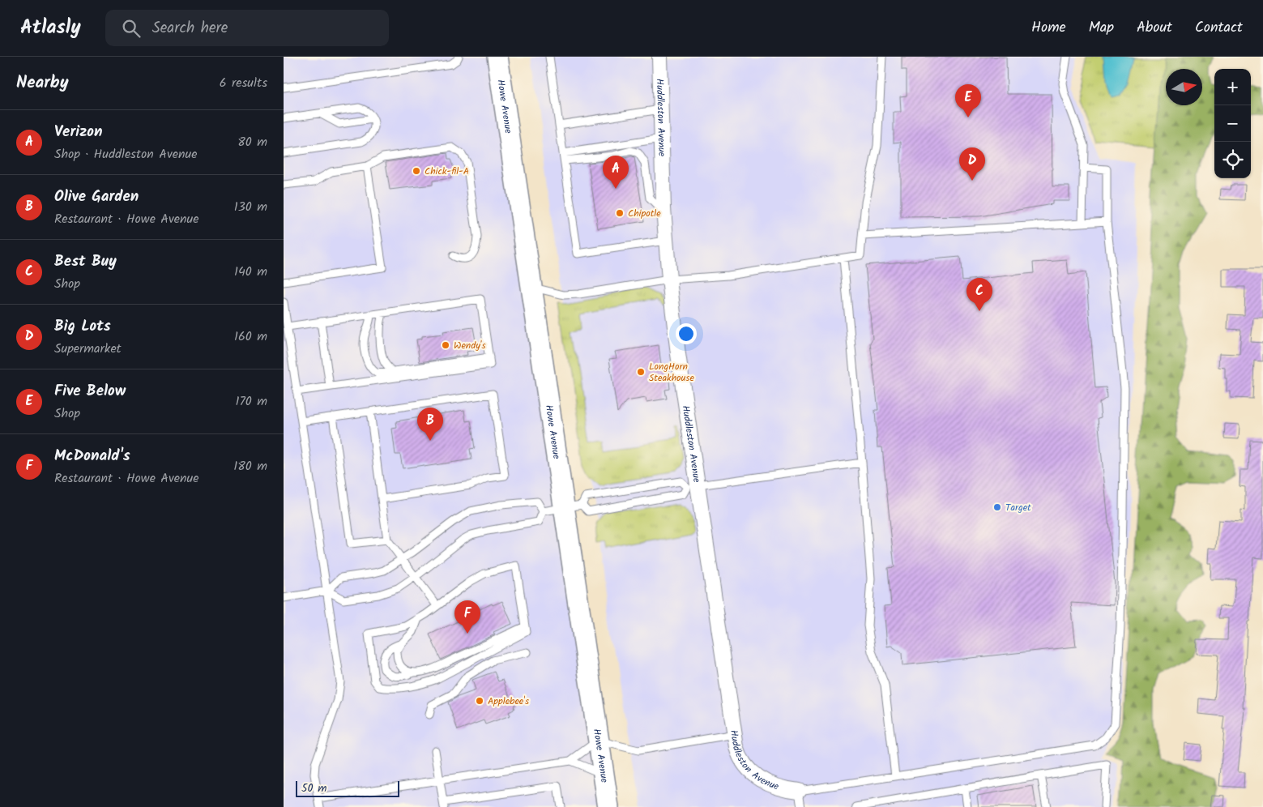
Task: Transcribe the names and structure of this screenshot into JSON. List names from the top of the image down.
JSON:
{
  "streets": {
    "street": ["Howe Avenue", "Huddleston Avenue"]
  },
  "places": [
    "Chick-fil-A",
    "Chipotle",
    "Wendy's",
    "LongHorn Steakhouse",
    "Target",
    "Applebee's"
  ],
  "scale_bar": "50 m",
  "north": "right",
  "page": {
    "header": "Atlasly",
    "search": "Search here",
    "nav": [
      "Home",
      "Map",
      "About",
      "Contact"
    ],
    "heading": ["Nearby", "6 results"],
    "map_buttons": ["+", "−"],
    "pins": [
      "E",
      "D",
      "A",
      "C",
      "B",
      "F"
    ],
    "list": [
      {
        "mark": "A",
        "name": "Verizon",
        "note": "Shop · Huddleston Avenue",
        "value": "80 m"
      },
      {
        "mark": "B",
        "name": "Olive Garden",
        "note": "Restaurant · Howe Avenue",
        "value": "130 m"
      },
      {
        "mark": "C",
        "name": "Best Buy",
        "note": "Shop",
        "value": "140 m"
      },
      {
        "mark": "D",
        "name": "Big Lots",
        "note": "Supermarket",
        "value": "160 m"
      },
      {
        "mark": "E",
        "name": "Five Below",
        "note": "Shop",
        "value": "170 m"
      },
      {
        "mark": "F",
        "name": "McDonald's",
        "note": "Restaurant · Howe Avenue",
        "value": "180 m"
      }
    ],
    "scale": "50 m"
  }
}
